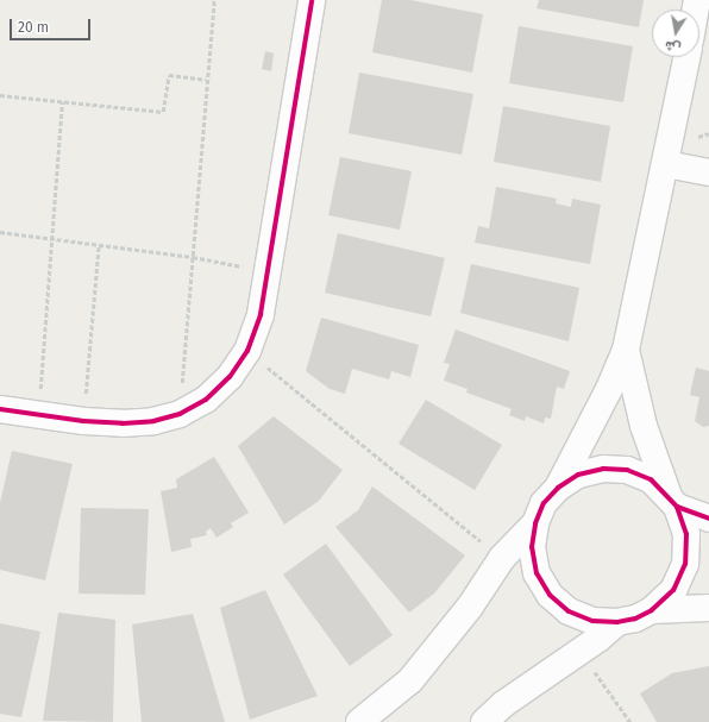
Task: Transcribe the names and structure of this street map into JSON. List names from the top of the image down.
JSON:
{
  "scale_bar": "20 m",
  "north": "bottom"
}
